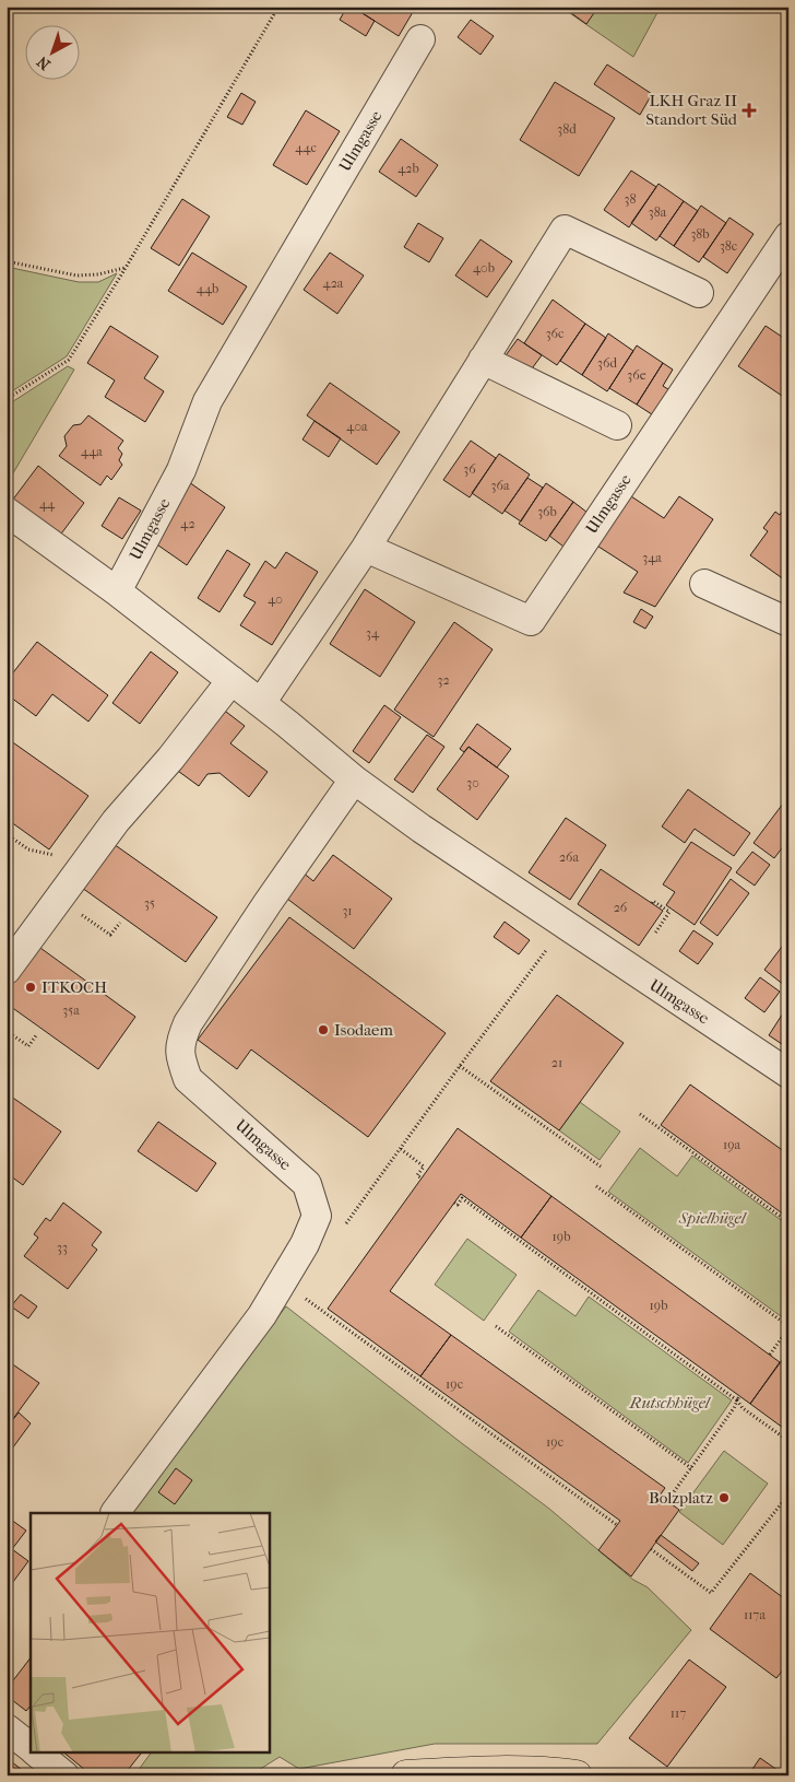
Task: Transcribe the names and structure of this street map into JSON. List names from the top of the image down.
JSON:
{
  "streets": {
    "street": ["Ulmgasse"]
  },
  "parks": ["Spielhügel", "Rutschhügel"],
  "places": {
    "health": ["LKH Graz II Standort Süd"],
    "other": ["ITKOCH", "Isodaem", "Bolzplatz"]
  },
  "house_numbers": [
    "38d",
    "44c",
    "42b",
    "38",
    "38a",
    "38b",
    "38c",
    "40b",
    "42a",
    "44b",
    "36c",
    "36d",
    "36e",
    "40a",
    "44a",
    "36",
    "36a",
    "44",
    "36b",
    "42",
    "34a",
    "40",
    "34",
    "32",
    "30",
    "26a",
    "35",
    "26",
    "31",
    "35a",
    "21",
    "19a",
    "19b",
    "33",
    "19b",
    "19c",
    "19c",
    "117a",
    "117"
  ],
  "north": "bottom left"
}
